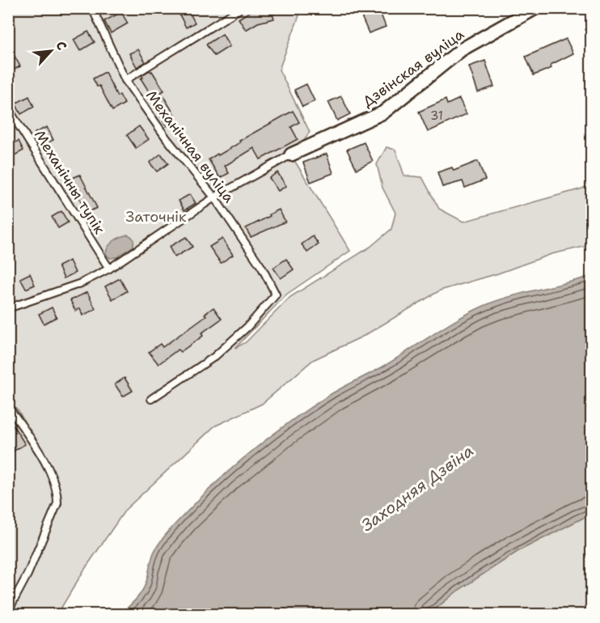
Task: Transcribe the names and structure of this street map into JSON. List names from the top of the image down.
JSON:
{
  "streets": {
    "street": ["Дзвінская вуліца"],
    "lane": ["Механічная вуліца", "Механічны тупік"]
  },
  "water": ["Заходняя Дзвіна"],
  "parks": ["Заточнік"],
  "house_numbers": ["31"],
  "north": "top right"
}
